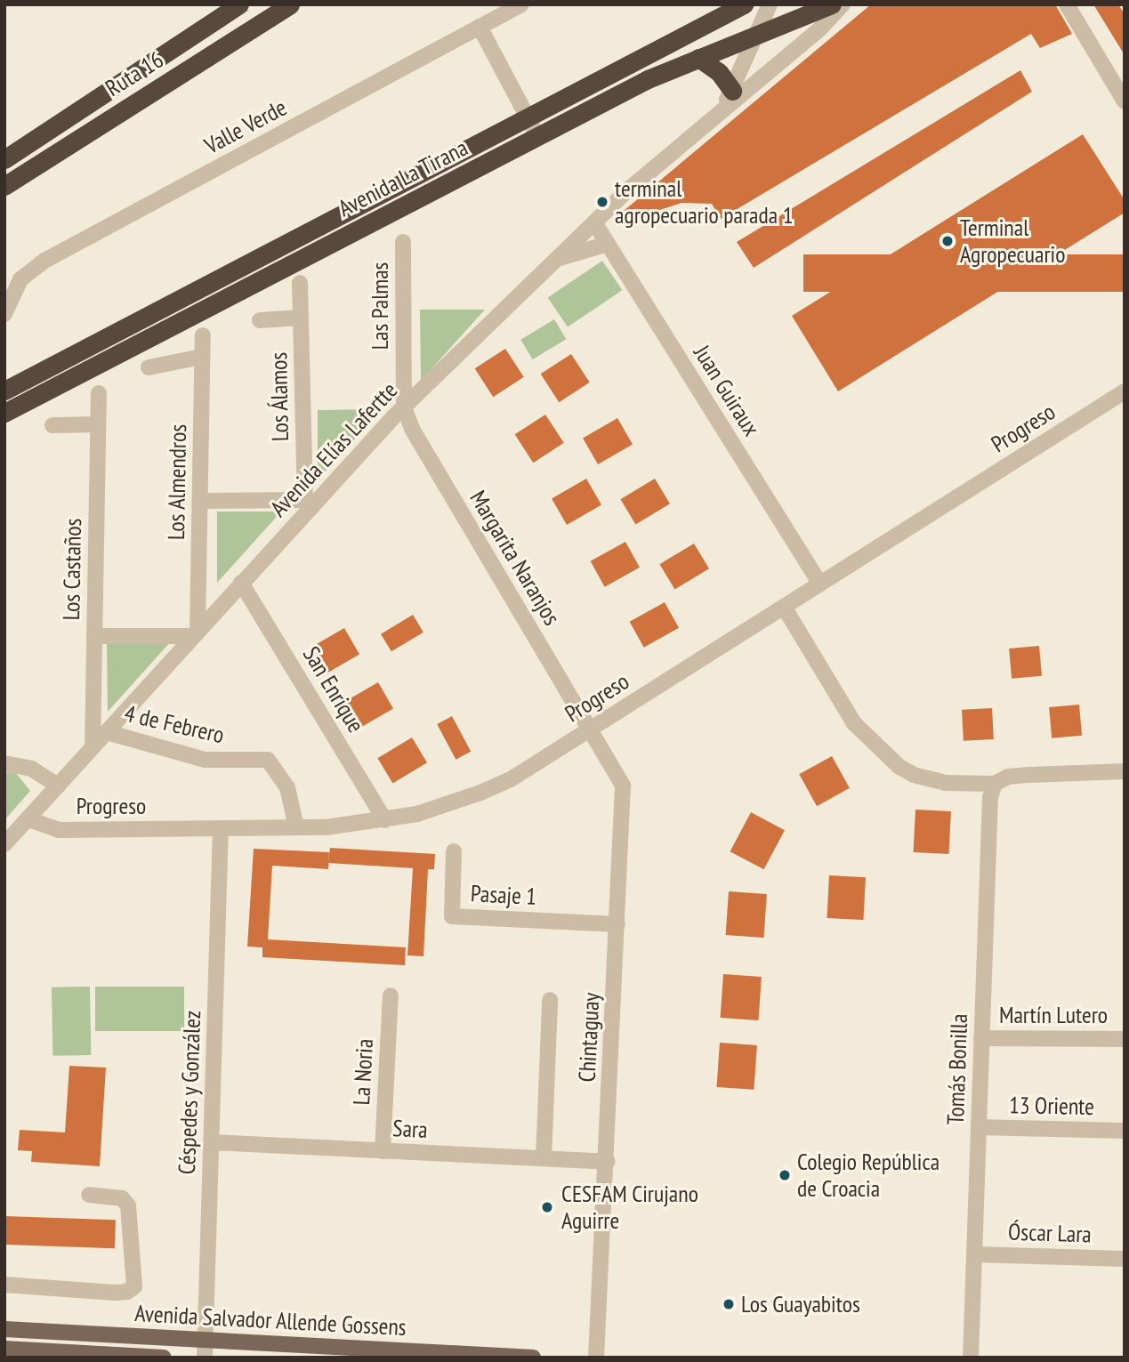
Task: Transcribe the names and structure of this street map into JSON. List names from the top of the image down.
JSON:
{
  "streets": {
    "highway": ["Ruta 16", "Avenida La Tirana"],
    "main road": ["Avenida Salvador Allende Gossens"],
    "street": [
      "Valle Verde",
      "Las Palmas",
      "Juan Guiraux",
      "Los Álamos",
      "Progreso",
      "Avenida Elías Lafertte",
      "Los Almendros",
      "Margarita Naranjos",
      "Los Castaños",
      "San Enrique",
      "4 de Febrero",
      "Pasaje 1",
      "Martín Lutero",
      "Chintaguay",
      "Tomás Bonilla",
      "La Noria",
      "Céspedes y González",
      "13 Oriente",
      "Sara",
      "Óscar Lara"
    ]
  },
  "crossings": [
    ["Avenida La Tirana", "Avenida Elías Lafertte"],
    ["Las Palmas", "Avenida Elías Lafertte"],
    ["Las Palmas", "Margarita Naranjos"],
    ["Juan Guiraux", "Progreso"],
    ["Juan Guiraux", "Avenida Elías Lafertte"],
    ["Los Álamos", "Avenida Elías Lafertte"],
    ["Progreso", "Avenida Elías Lafertte"],
    ["Progreso", "Margarita Naranjos"],
    ["Progreso", "San Enrique"],
    ["Progreso", "4 de Febrero"],
    ["Progreso", "Chintaguay"],
    ["Progreso", "Céspedes y González"],
    ["Avenida Elías Lafertte", "Los Almendros"],
    ["Avenida Elías Lafertte", "Margarita Naranjos"],
    ["Avenida Elías Lafertte", "Los Castaños"],
    ["Avenida Elías Lafertte", "San Enrique"],
    ["Avenida Elías Lafertte", "4 de Febrero"],
    ["Margarita Naranjos", "Chintaguay"],
    ["Pasaje 1", "Chintaguay"],
    ["Martín Lutero", "Tomás Bonilla"],
    ["Chintaguay", "Sara"],
    ["Tomás Bonilla", "13 Oriente"],
    ["Tomás Bonilla", "Óscar Lara"],
    ["La Noria", "Sara"],
    ["Céspedes y González", "Sara"],
    ["Céspedes y González", "Avenida Salvador Allende Gossens"]
  ],
  "places": [
    "terminal agropecuario parada 1",
    "Terminal Agropecuario",
    "Colegio República de Croacia",
    "CESFAM Cirujano Aguirre",
    "Los Guayabitos"
  ]
}
